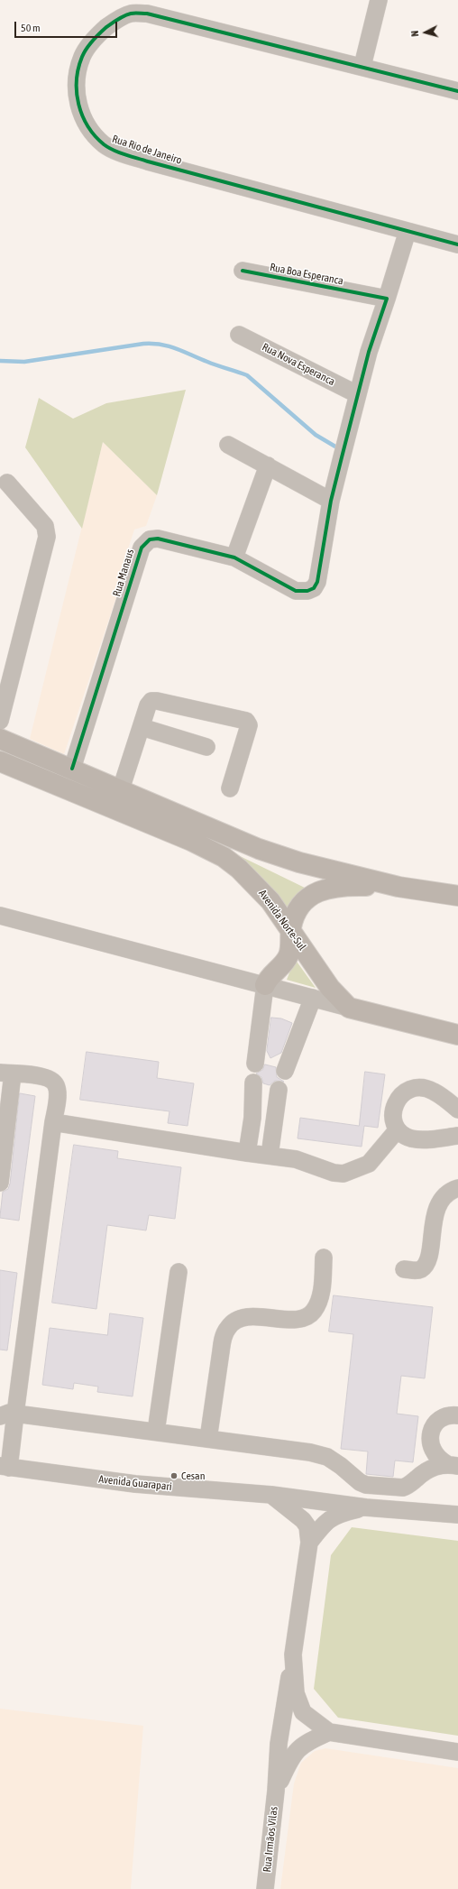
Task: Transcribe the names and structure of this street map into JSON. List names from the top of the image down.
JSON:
{
  "streets": {
    "main road": ["Avenida Norte-Sul"],
    "street": [
      "Rua Rio de Janeiro",
      "Rua Boa Esperanca",
      "Rua Nova Esperanca",
      "Rua Manaus",
      "Avenida Guarapari",
      "Rua Irmãos Vilas"
    ]
  },
  "places": ["Cesan"],
  "scale_bar": "50 m",
  "north": "left"
}
